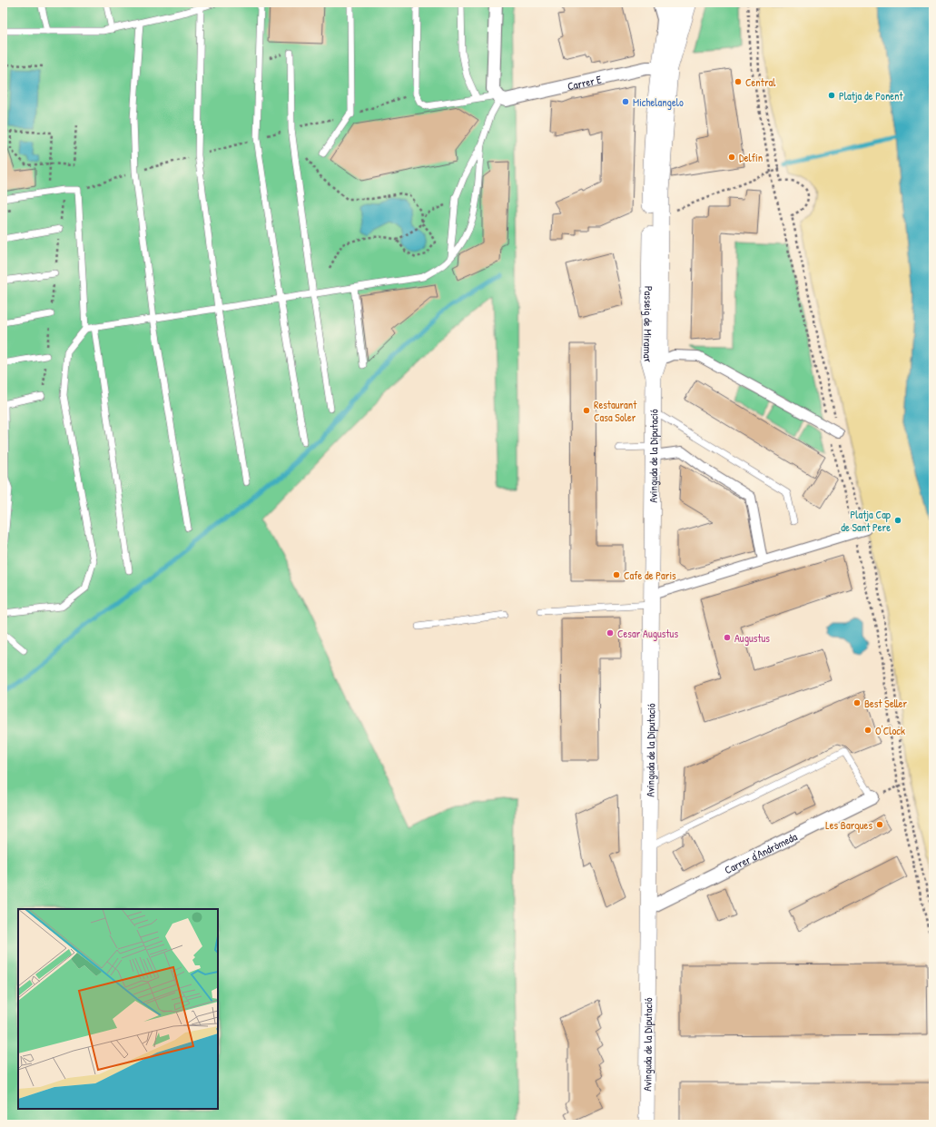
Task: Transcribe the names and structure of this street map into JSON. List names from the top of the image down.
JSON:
{
  "streets": {
    "street": [
      "Carrer E",
      "Passeig de Miramar",
      "Avinguda de la Diputació",
      "Carrer d'Andròmeda"
    ]
  },
  "crossings": [
    ["Carrer E", "Passeig de Miramar"],
    ["Passeig de Miramar", "Avinguda de la Diputació"],
    ["Avinguda de la Diputació", "Carrer d'Andròmeda"]
  ],
  "places": [
    "Central",
    "Platja de Ponent",
    "Michelangelo",
    "Delfín",
    "Restaurant Casa Soler",
    "Platja Cap de Sant Pere",
    "Cafe de Paris",
    "Cesar Augustus",
    "Augustus",
    "Best Seller",
    "O'Clock",
    "Les Barques"
  ]
}
